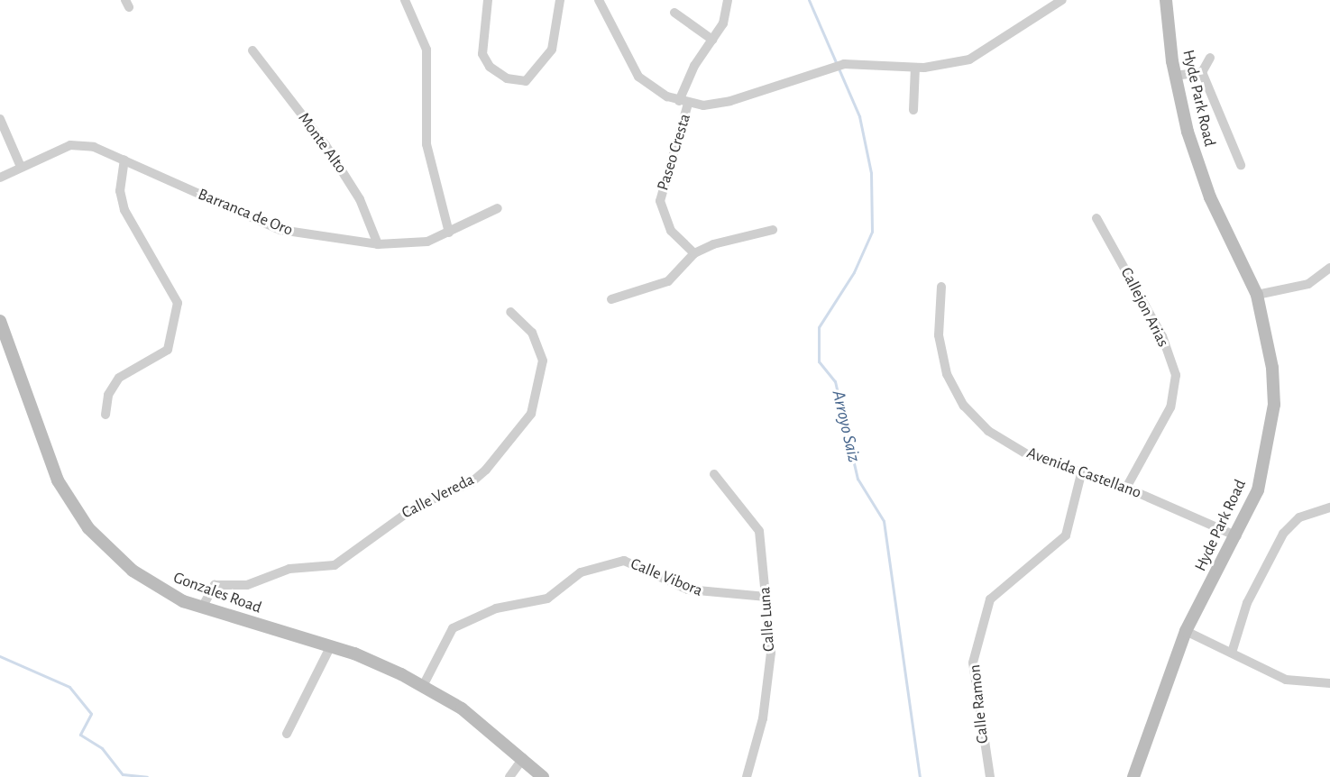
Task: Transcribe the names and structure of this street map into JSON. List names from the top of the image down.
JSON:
{
  "streets": {
    "main road": ["Hyde Park Road", "Gonzales Road"],
    "street": [
      "Monte Alto",
      "Paseo Cresta",
      "Barranca de Oro",
      "Callejon Arias",
      "Avenida Castellano",
      "Calle Vereda",
      "Calle Vibora",
      "Calle Luna",
      "Calle Ramon"
    ]
  },
  "crossings": [
    ["Hyde Park Road", "Avenida Castellano"],
    ["Monte Alto", "Barranca de Oro"],
    ["Callejon Arias", "Avenida Castellano"],
    ["Avenida Castellano", "Calle Ramon"],
    ["Calle Vereda", "Gonzales Road"],
    ["Calle Vibora", "Gonzales Road"],
    ["Calle Vibora", "Calle Luna"]
  ],
  "water": ["Arroyo Saiz"]
}
